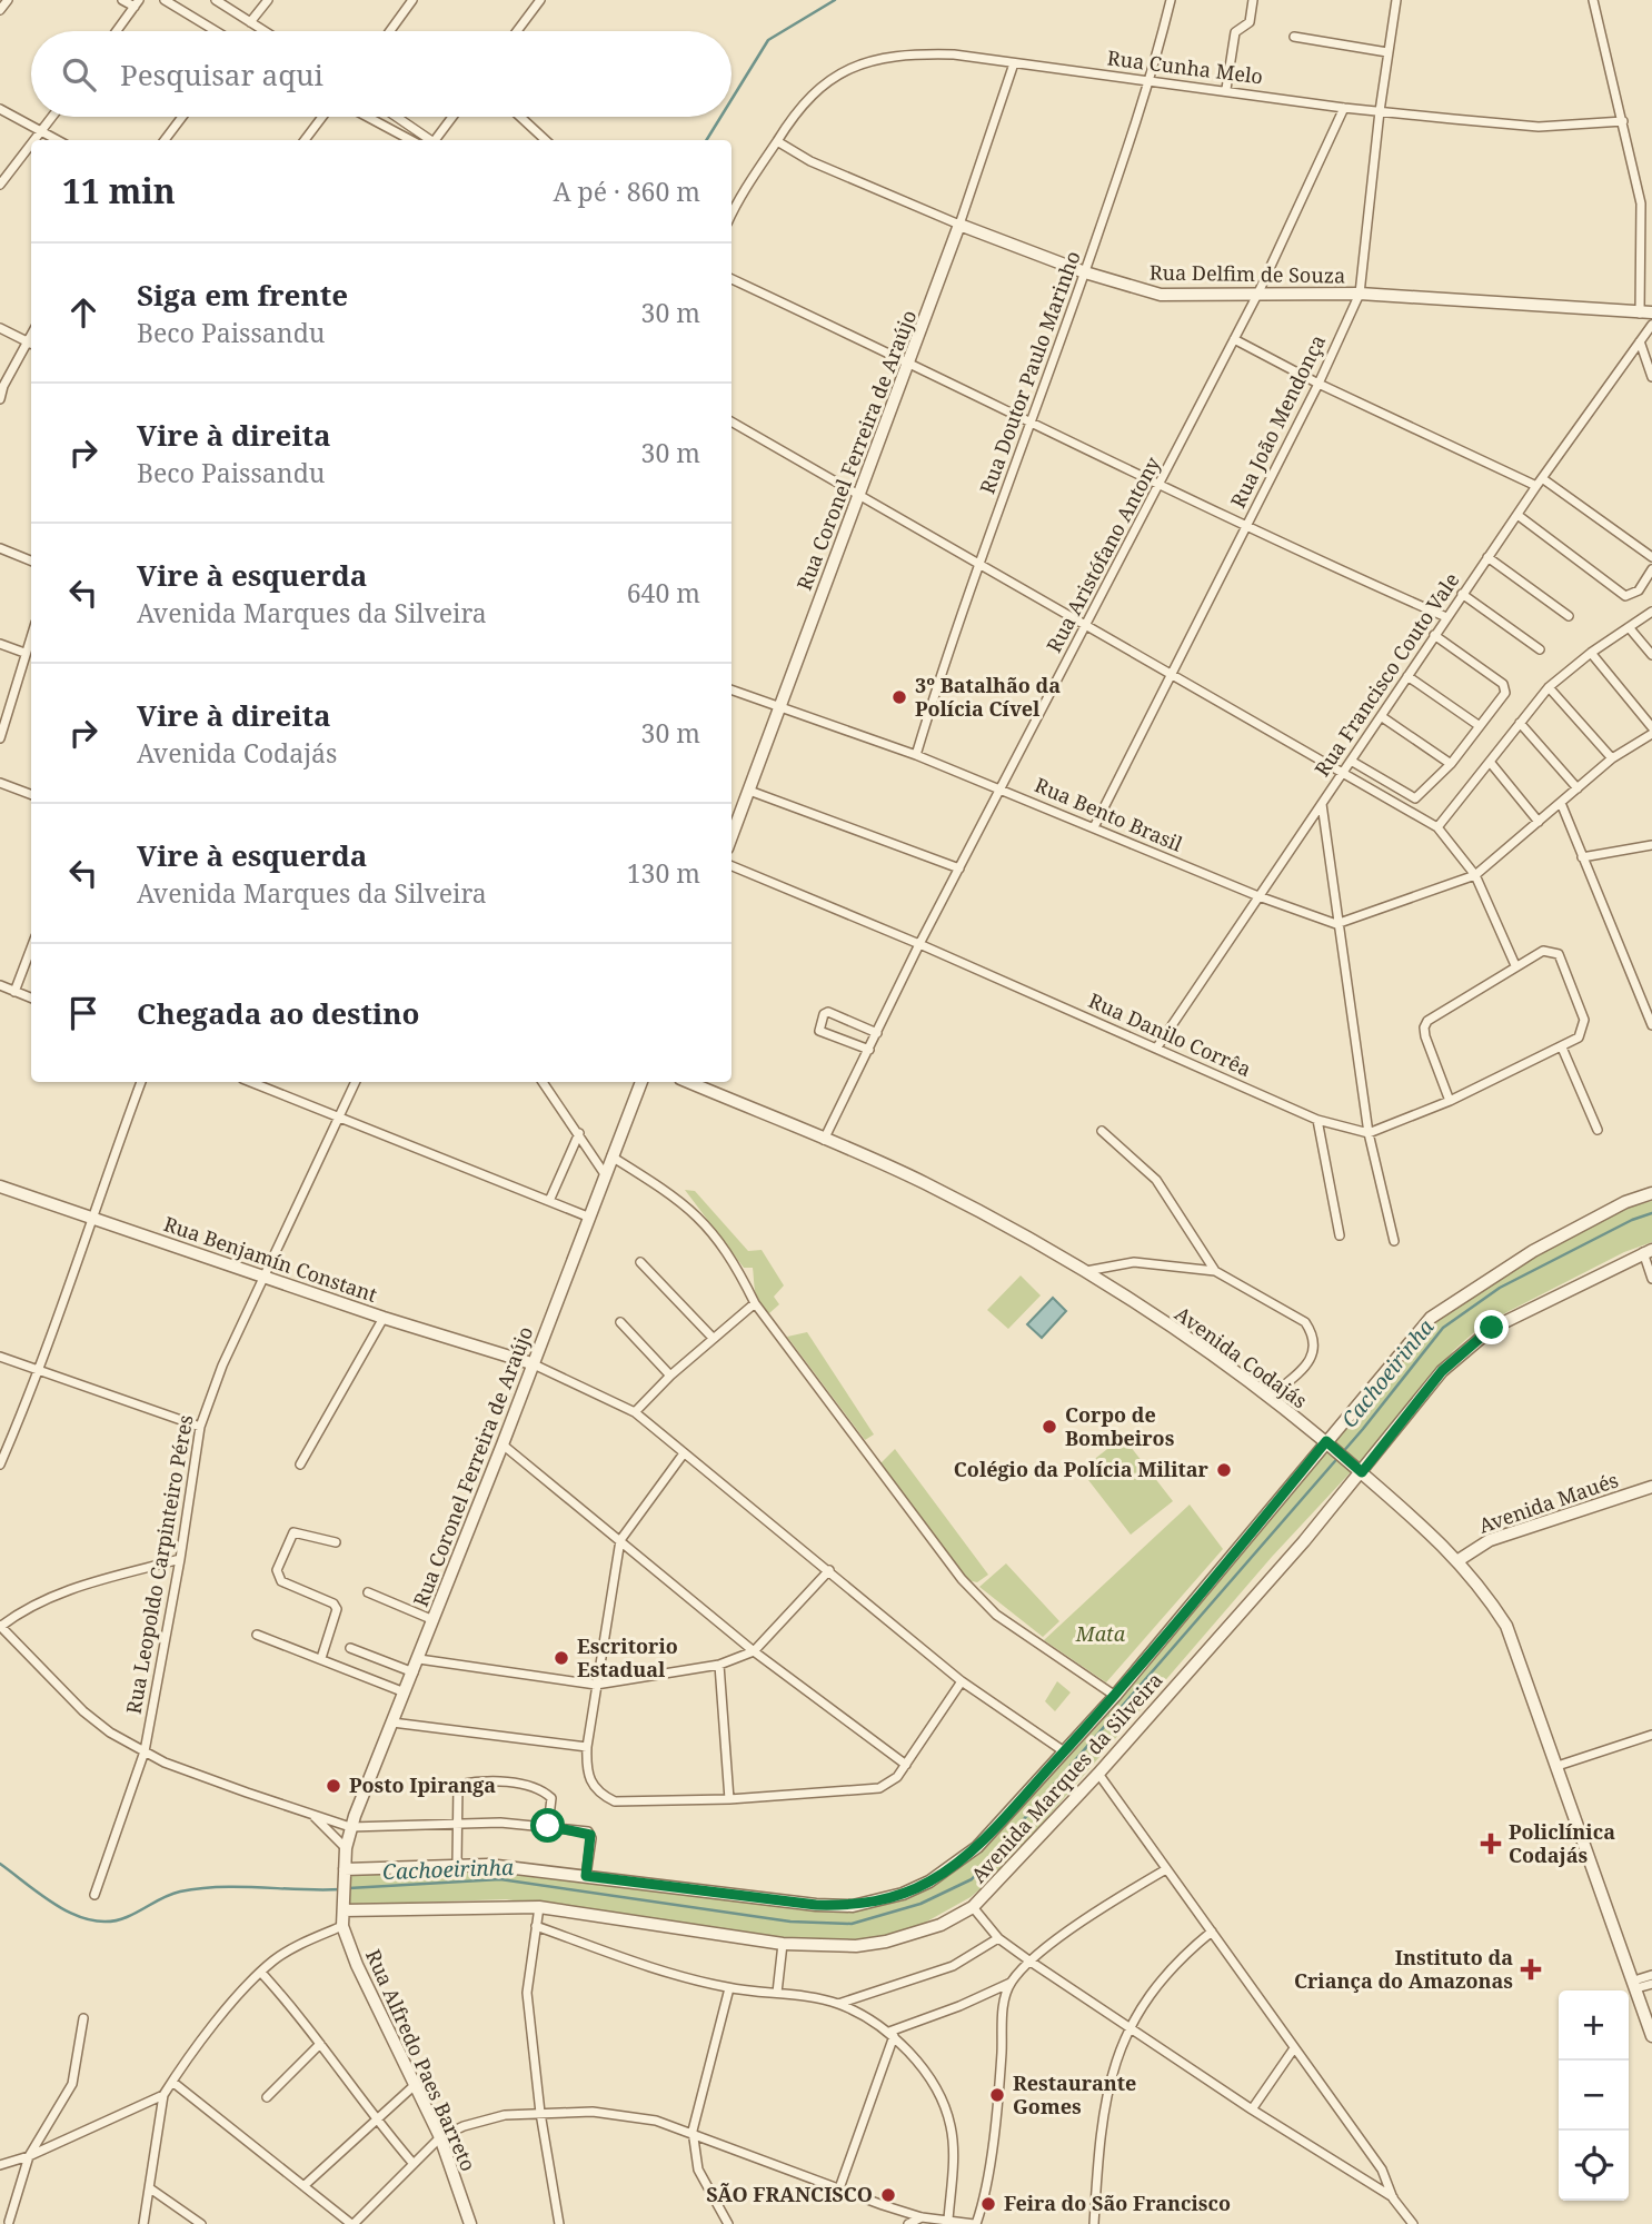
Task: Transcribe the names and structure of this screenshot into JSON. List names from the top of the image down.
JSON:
{
  "streets": {
    "street": [
      "Rua Cunha Melo",
      "Rua Delfim de Souza",
      "Rua Doutor Paulo Marinho",
      "Rua João Mendonça",
      "Rua Coronel Ferreira de Araújo",
      "Rua Aristófano Antony",
      "Rua Francisco Couto Vale",
      "Rua Bento Brasil",
      "Rua Danilo Corrêa",
      "Rua Benjamín Constant",
      "Avenida Codajás",
      "Avenida Maués",
      "Rua Leopoldo Carpinteiro Péres",
      "Avenida Marques da Silveira",
      "Rua Alfredo Paes Barreto"
    ]
  },
  "crossings": [
    ["Rua Cunha Melo", "Rua Delfim de Souza"],
    ["Rua Cunha Melo", "Rua Doutor Paulo Marinho"],
    ["Rua Cunha Melo", "Rua João Mendonça"],
    ["Rua Cunha Melo", "Rua Coronel Ferreira de Araújo"],
    ["Rua Cunha Melo", "Rua Aristófano Antony"],
    ["Rua Delfim de Souza", "Rua Doutor Paulo Marinho"],
    ["Rua Delfim de Souza", "Rua João Mendonça"],
    ["Rua Delfim de Souza", "Rua Coronel Ferreira de Araújo"],
    ["Rua Delfim de Souza", "Rua Aristófano Antony"],
    ["Rua Doutor Paulo Marinho", "Rua Bento Brasil"],
    ["Rua João Mendonça", "Rua Bento Brasil"],
    ["Rua Coronel Ferreira de Araújo", "Rua Bento Brasil"],
    ["Rua Coronel Ferreira de Araújo", "Rua Benjamín Constant"],
    ["Rua Coronel Ferreira de Araújo", "Avenida Marques da Silveira"],
    ["Rua Coronel Ferreira de Araújo", "Rua Alfredo Paes Barreto"],
    ["Rua Aristófano Antony", "Rua Bento Brasil"],
    ["Rua Aristófano Antony", "Rua Danilo Corrêa"],
    ["Rua Aristófano Antony", "Avenida Codajás"],
    ["Rua Francisco Couto Vale", "Rua Bento Brasil"],
    ["Rua Francisco Couto Vale", "Rua Danilo Corrêa"],
    ["Rua Benjamín Constant", "Rua Leopoldo Carpinteiro Péres"],
    ["Avenida Codajás", "Avenida Maués"],
    ["Avenida Codajás", "Avenida Marques da Silveira"],
    ["Avenida Marques da Silveira", "Rua Alfredo Paes Barreto"]
  ],
  "water": ["Cachoeirinha"],
  "parks": ["Mata"],
  "places": {
    "other": [
      "3º Batalhão da Polícia Cível",
      "Corpo de Bombeiros",
      "Colégio da Polícia Militar",
      "Escritorio Estadual",
      "Posto Ipiranga",
      "Restaurante Gomes",
      "SÃO FRANCISCO",
      "Feira do São Francisco"
    ],
    "health": ["Policlínica Codajás", "Instituto da Criança do Amazonas"]
  },
  "page": {
    "search": "Pesquisar aqui",
    "heading": ["11 min", "A pé · 860 m"],
    "list": [
      ["Siga em frente", "Beco Paissandu", "30 m"],
      ["Vire à direita", "Beco Paissandu", "30 m"],
      ["Vire à esquerda", "Avenida Marques da Silveira", "640 m"],
      ["Vire à direita", "Avenida Codajás", "30 m"],
      ["Vire à esquerda", "Avenida Marques da Silveira", "130 m"],
      "Chegada ao destino"
    ],
    "map_buttons": ["+", "−"]
  }
}
